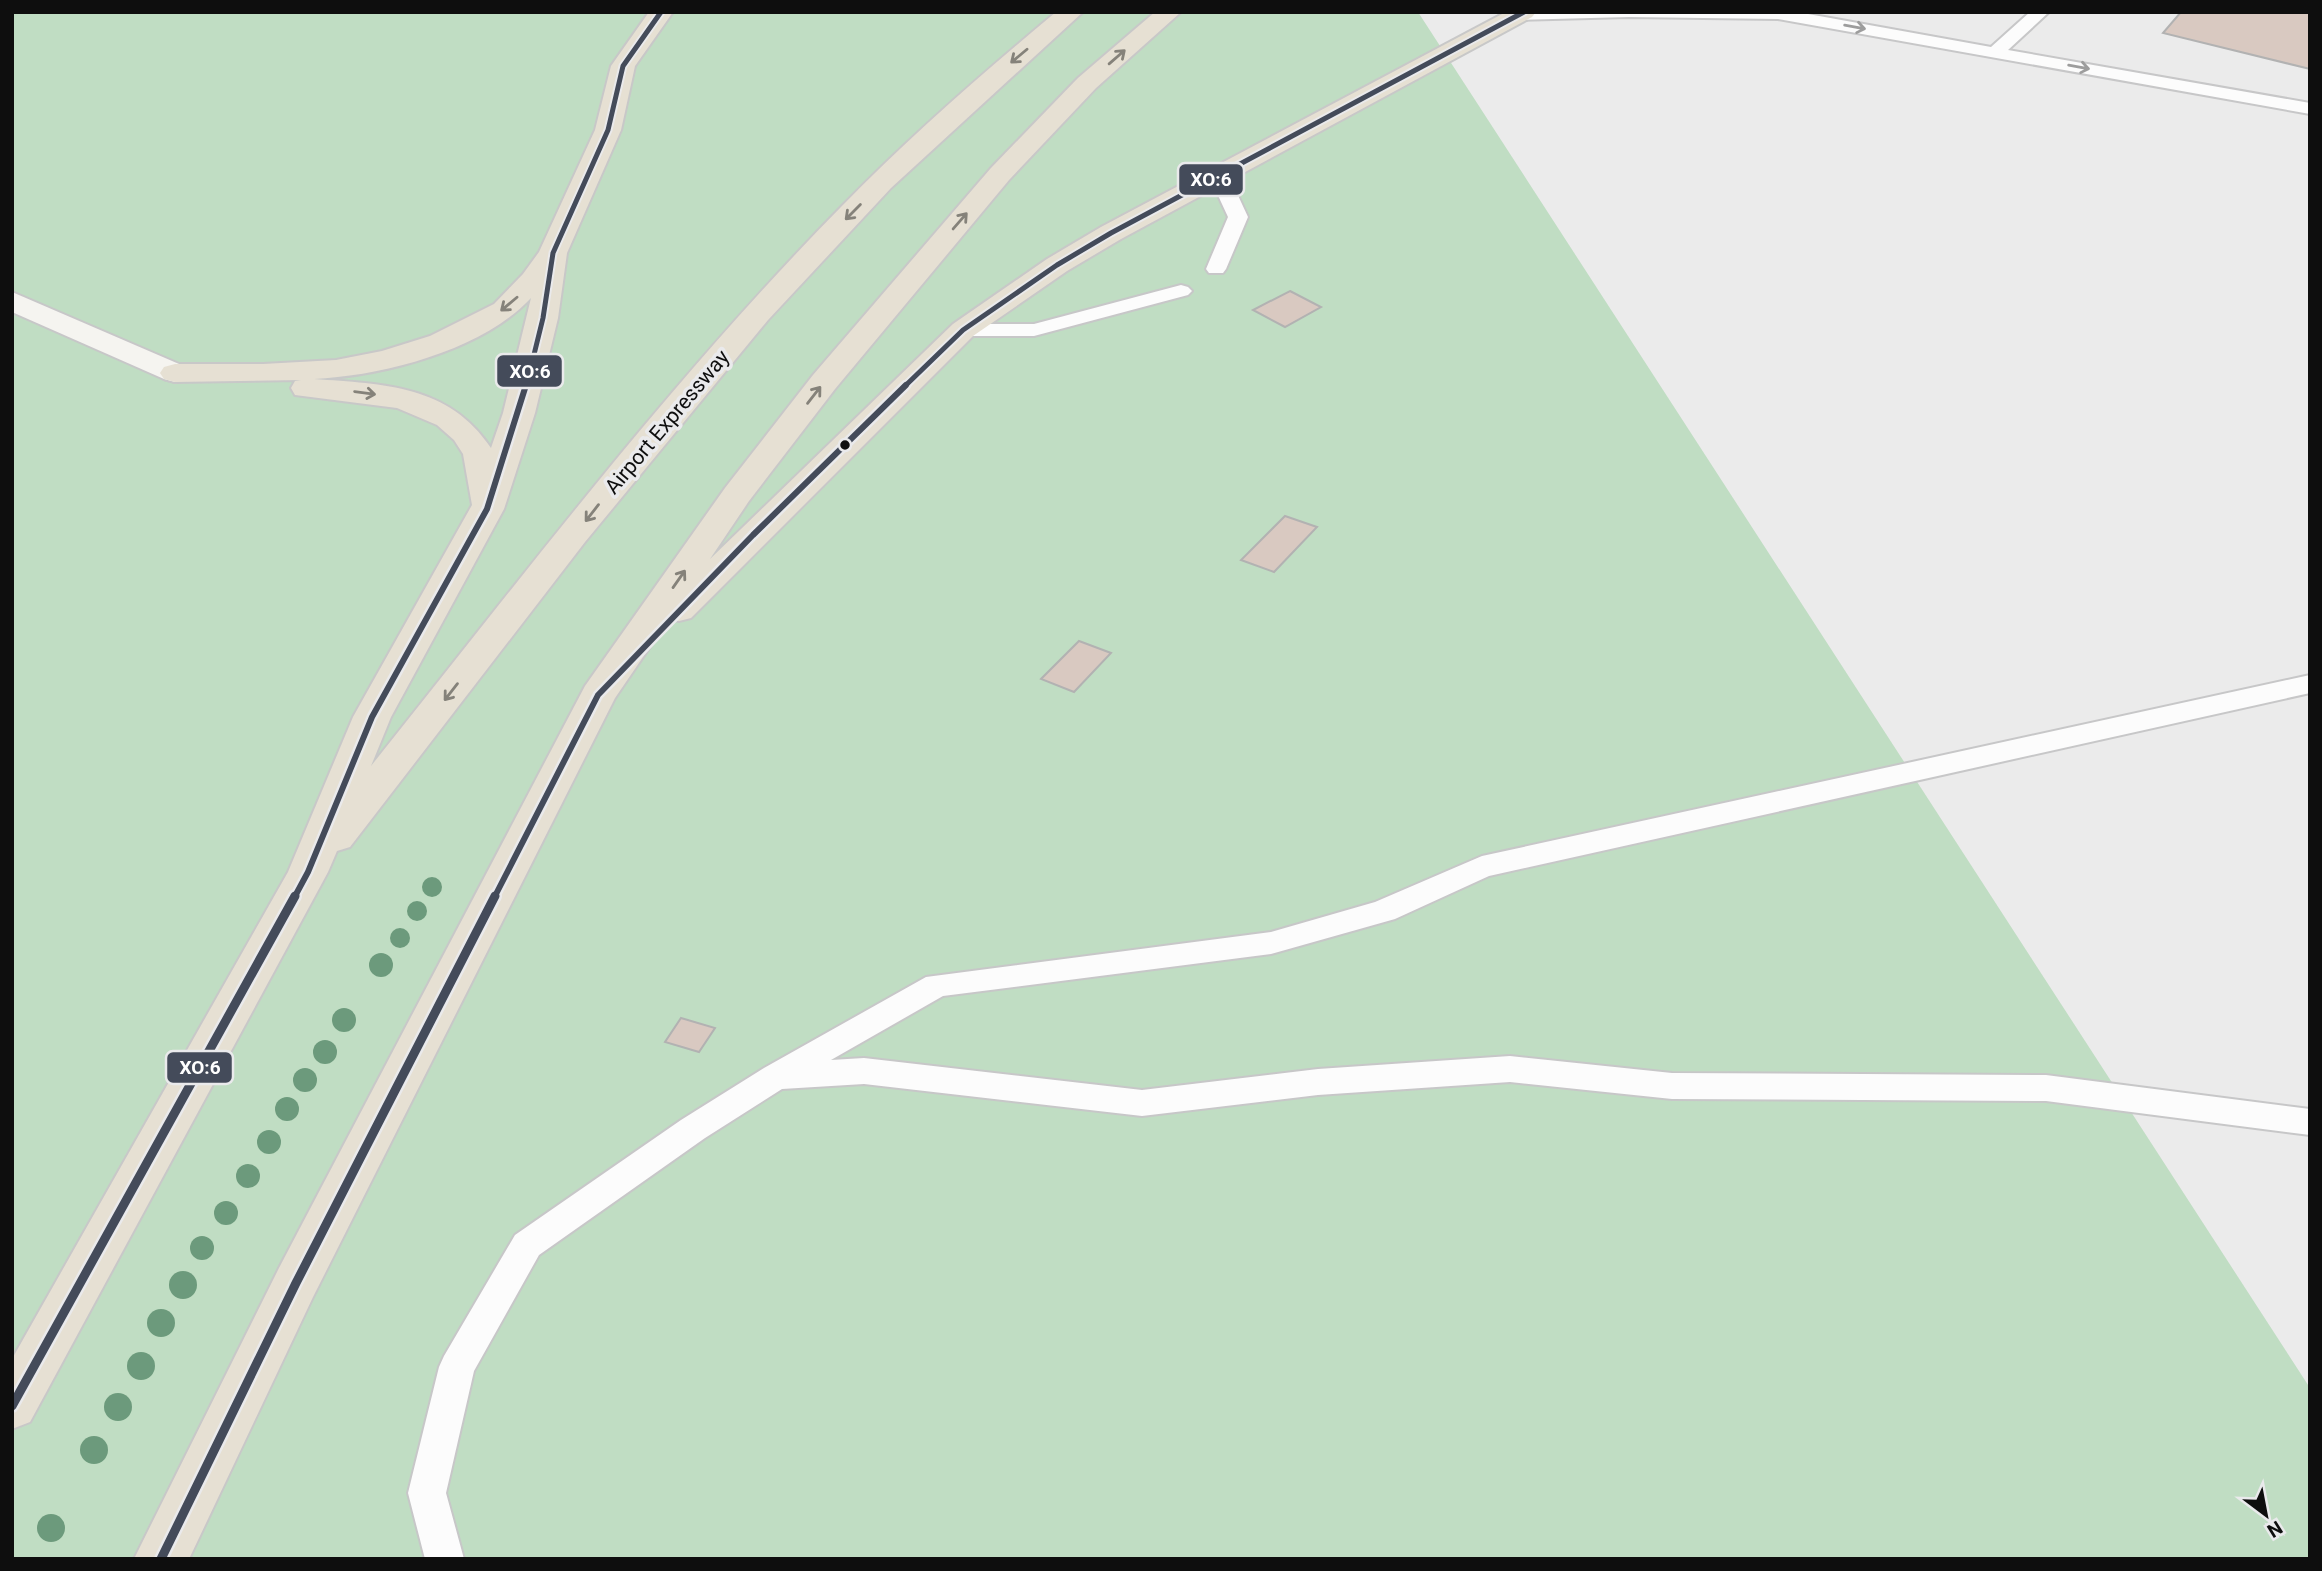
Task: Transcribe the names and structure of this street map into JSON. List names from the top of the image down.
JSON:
{
  "streets": {
    "highway": ["Airport Expressway"]
  },
  "lines": ["transit line ХО:6"],
  "north": "bottom right"
}
